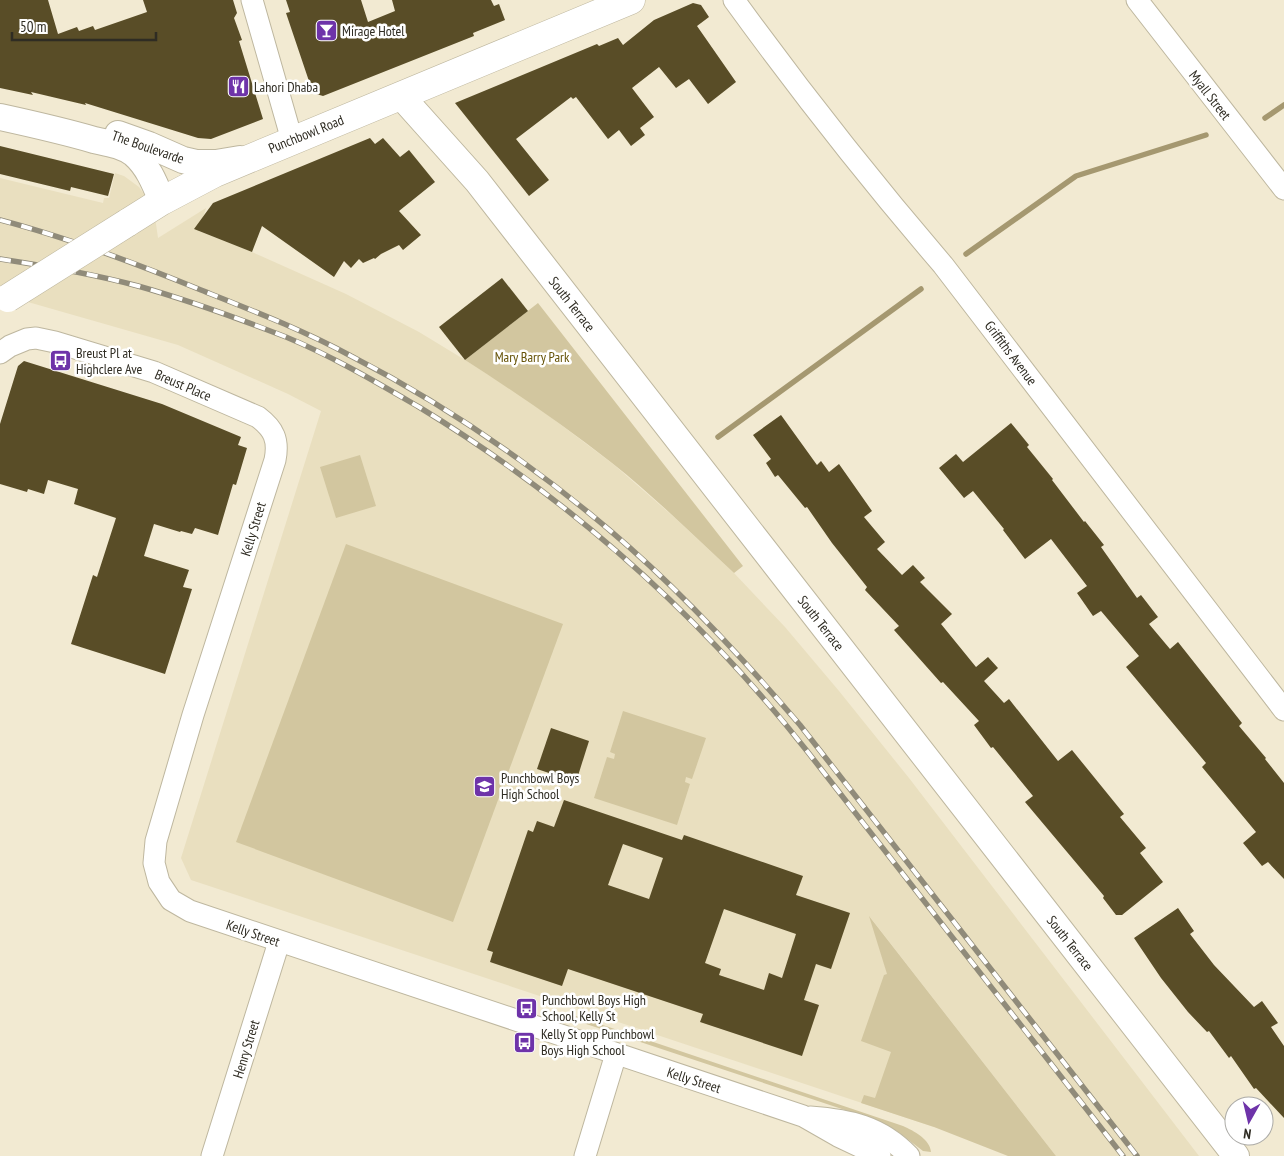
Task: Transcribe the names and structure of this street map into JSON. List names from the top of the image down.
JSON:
{
  "streets": {
    "main road": ["Punchbowl Road"],
    "street": [
      "Myall Street",
      "The Boulevarde",
      "South Terrace",
      "Griffiths Avenue",
      "Breust Place",
      "Kelly Street",
      "Henry Street"
    ]
  },
  "crossings": [
    ["Punchbowl Road", "The Boulevarde"],
    ["Punchbowl Road", "South Terrace"],
    ["Breust Place", "Kelly Street"],
    ["Kelly Street", "Henry Street"]
  ],
  "parks": ["Mary Barry Park"],
  "places": {
    "bar": ["Mirage Hotel"],
    "restaurant": ["Lahori Dhaba"],
    "bus stop": ["Breust Pl at Highclere Ave", "Punchbowl Boys High School, Kelly St", "Kelly St opp Punchbowl Boys High School"],
    "school or university": ["Punchbowl Boys High School"]
  },
  "scale_bar": "50 m",
  "north": "bottom"
}
